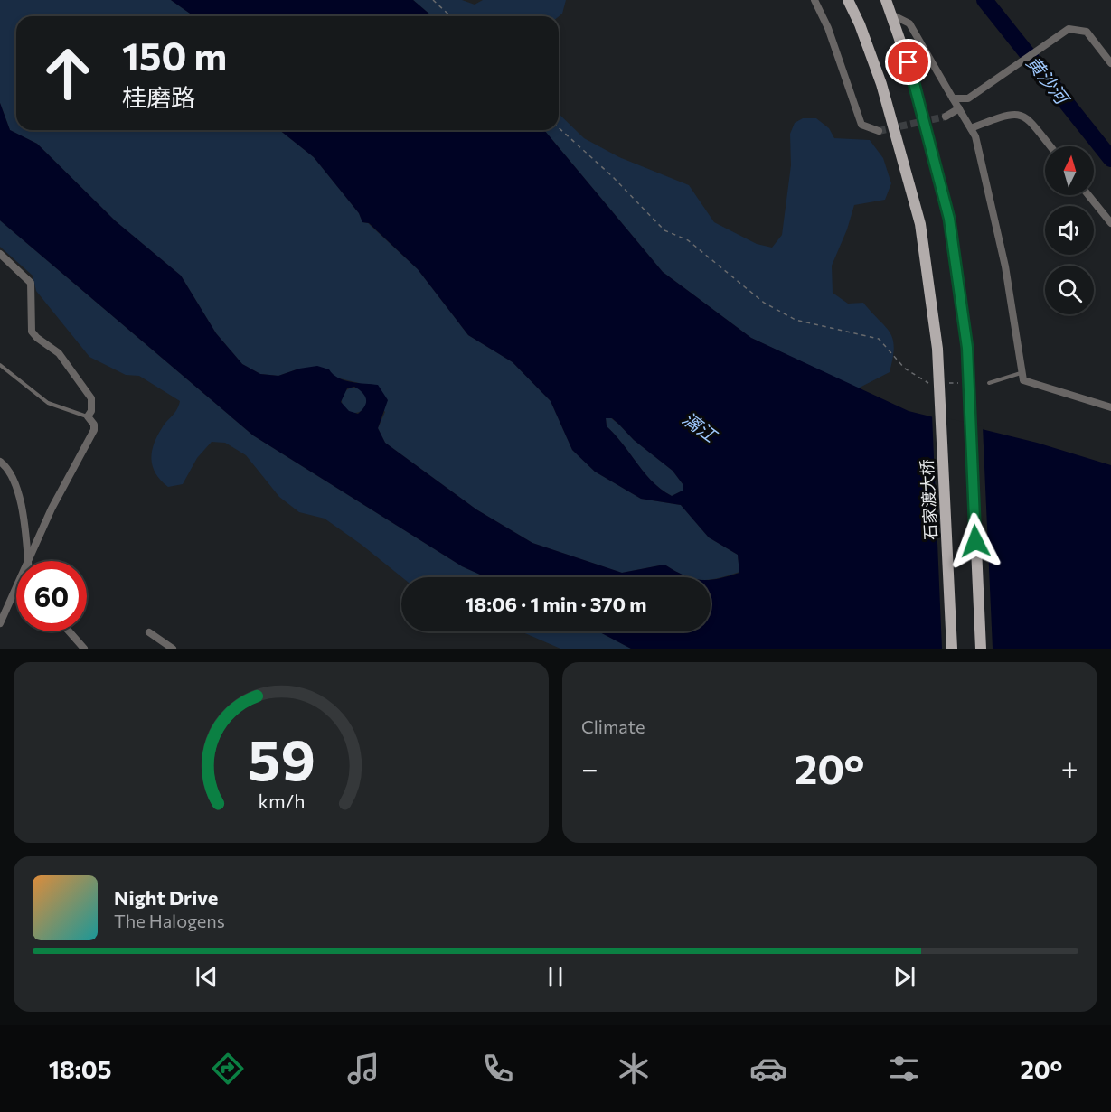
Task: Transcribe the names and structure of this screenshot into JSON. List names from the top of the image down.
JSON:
{
  "streets": {
    "main road": ["石家渡大桥"]
  },
  "water": ["黄沙河", "漓江"],
  "north": "top",
  "page": {
    "turn": ["150 m", "桂磨路"],
    "limit": "60",
    "trip": "18:06 · 1 min · 370 m",
    "tile": "Climate",
    "heat": ["−", "20°", "+"],
    "song": ["Night Drive", "The Halogens"],
    "tabs": ["18:05", "20°"],
    "gauge": ["59", "km/h"]
  }
}
